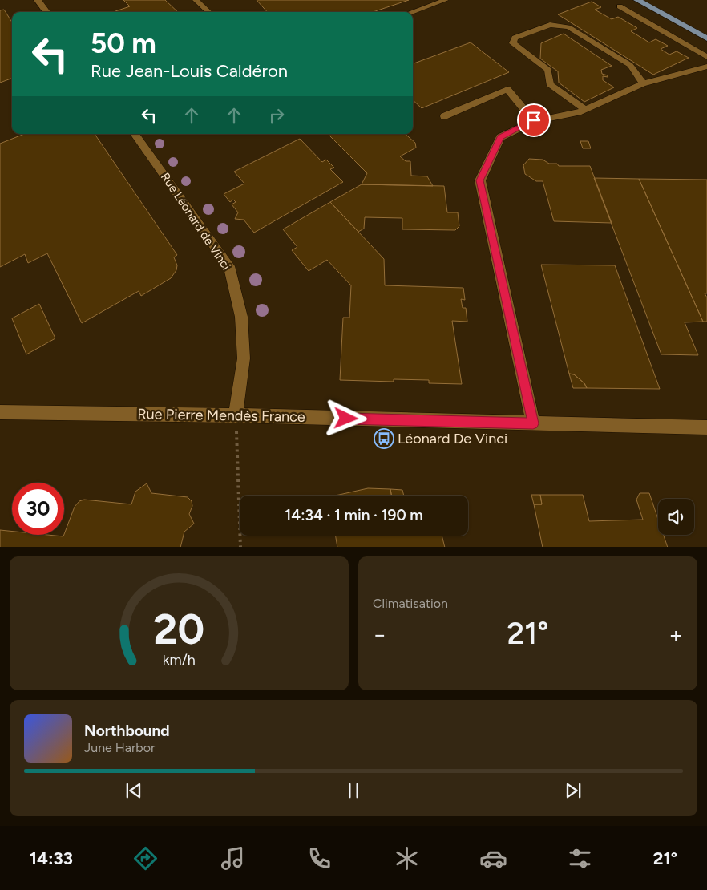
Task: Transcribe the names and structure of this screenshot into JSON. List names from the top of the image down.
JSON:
{
  "streets": {
    "street": ["Rue Léonard de Vinci", "Rue Pierre Mendès France"]
  },
  "crossings": [
    ["Rue Léonard de Vinci", "Rue Pierre Mendès France"]
  ],
  "places": {
    "bus stop": ["Léonard De Vinci"]
  },
  "page": {
    "turn": ["50 m", "Rue Jean-Louis Caldéron"],
    "limit": "30",
    "trip": "14:34 · 1 min · 190 m",
    "tile": "Climatisation",
    "heat": ["−", "21°", "+"],
    "song": ["Northbound", "June Harbor"],
    "tabs": ["14:33", "21°"],
    "gauge": ["20", "km/h"]
  }
}
